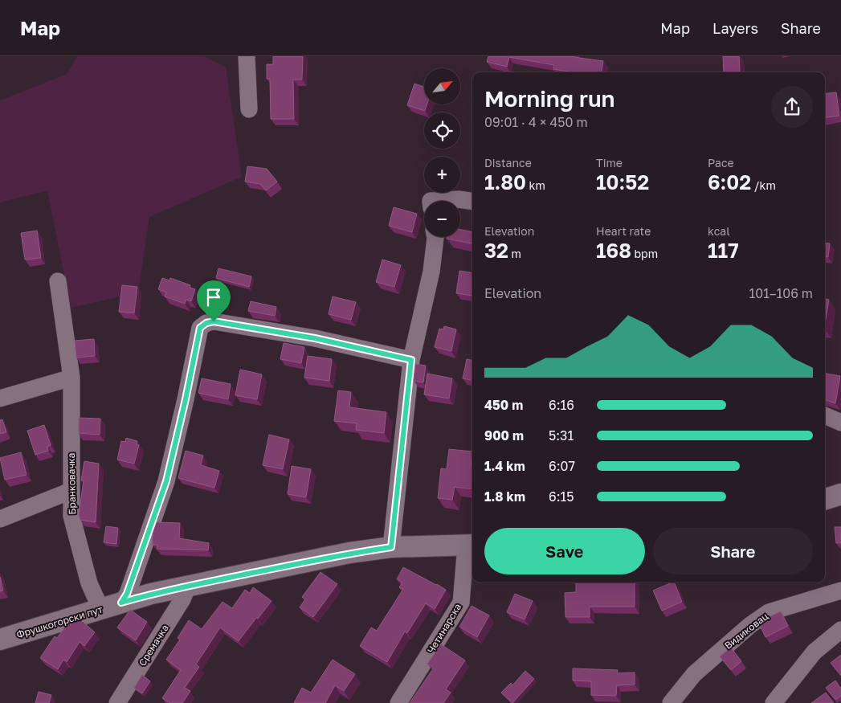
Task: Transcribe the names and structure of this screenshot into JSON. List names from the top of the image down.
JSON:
{
  "streets": {
    "street": [
      "Бранковачка",
      "Фрушкогорски пут",
      "Четинарска",
      "Видиковац",
      "Сремачка"
    ]
  },
  "crossings": [
    ["Бранковачка", "Фрушкогорски пут"],
    ["Фрушкогорски пут", "Четинарска"],
    ["Фрушкогорски пут", "Сремачка"]
  ],
  "north": "top right",
  "page": {
    "header": "Map",
    "nav": ["Map", "Layers", "Share"],
    "map_buttons": ["+", "−"],
    "heading": ["Morning run", "09:01 · 4 × 450 m"],
    "stats": [
      ["Distance", "1.80 km"],
      ["Time", "10:52"],
      ["Pace", "6:02 /km"],
      ["Elevation", "32 m"],
      ["Heart rate", "168 bpm"],
      ["kcal", "117"]
    ],
    "chart": ["Elevation", "101–106 m"],
    "list": [
      {
        "name": "450 m",
        "note": "6:16"
      },
      {
        "name": "900 m",
        "note": "5:31"
      },
      {
        "name": "1.4 km",
        "note": "6:07"
      },
      {
        "name": "1.8 km",
        "note": "6:15"
      }
    ],
    "buttons": ["Save", "Share"]
  }
}
